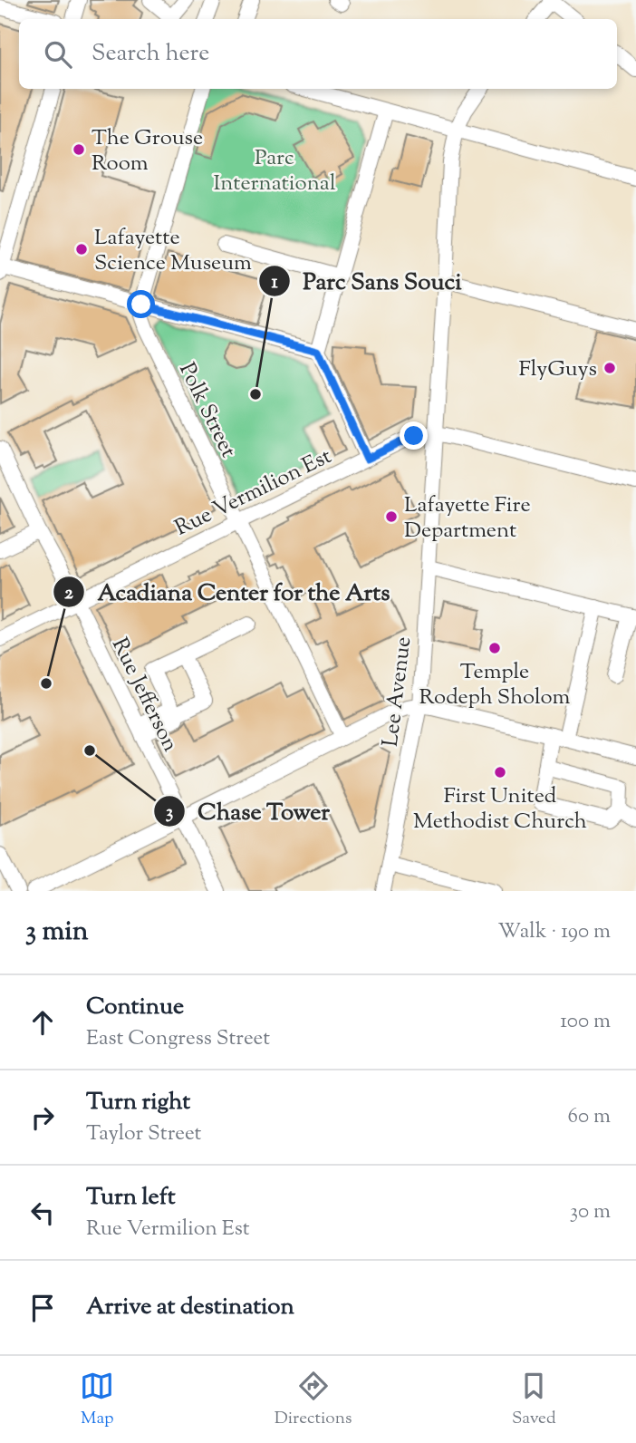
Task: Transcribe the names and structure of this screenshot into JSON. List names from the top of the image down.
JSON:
{
  "streets": {
    "street": [
      "Polk Street",
      "Rue Vermilion Est",
      "Lee Avenue",
      "Rue Jefferson"
    ]
  },
  "crossings": [
    ["Polk Street", "Rue Vermilion Est"],
    ["Rue Vermilion Est", "Lee Avenue"],
    ["Rue Vermilion Est", "Rue Jefferson"]
  ],
  "parks": ["Parc International"],
  "places": [
    "The Grouse Room",
    "Lafayette Science Museum",
    "FlyGuys",
    "Parc Sans Souci",
    "Lafayette Fire Department",
    "Temple Rodeph Sholom",
    "Acadiana Center for the Arts",
    "Chase Tower",
    "First United Methodist Church"
  ],
  "page": {
    "search": "Search here",
    "heading": ["3 min", "Walk · 190 m"],
    "list": [
      ["Continue", "East Congress Street", "100 m"],
      ["Turn right", "Taylor Street", "60 m"],
      ["Turn left", "Rue Vermilion Est", "30 m"],
      "Arrive at destination"
    ],
    "nav": ["Map", "Directions", "Saved"]
  }
}
